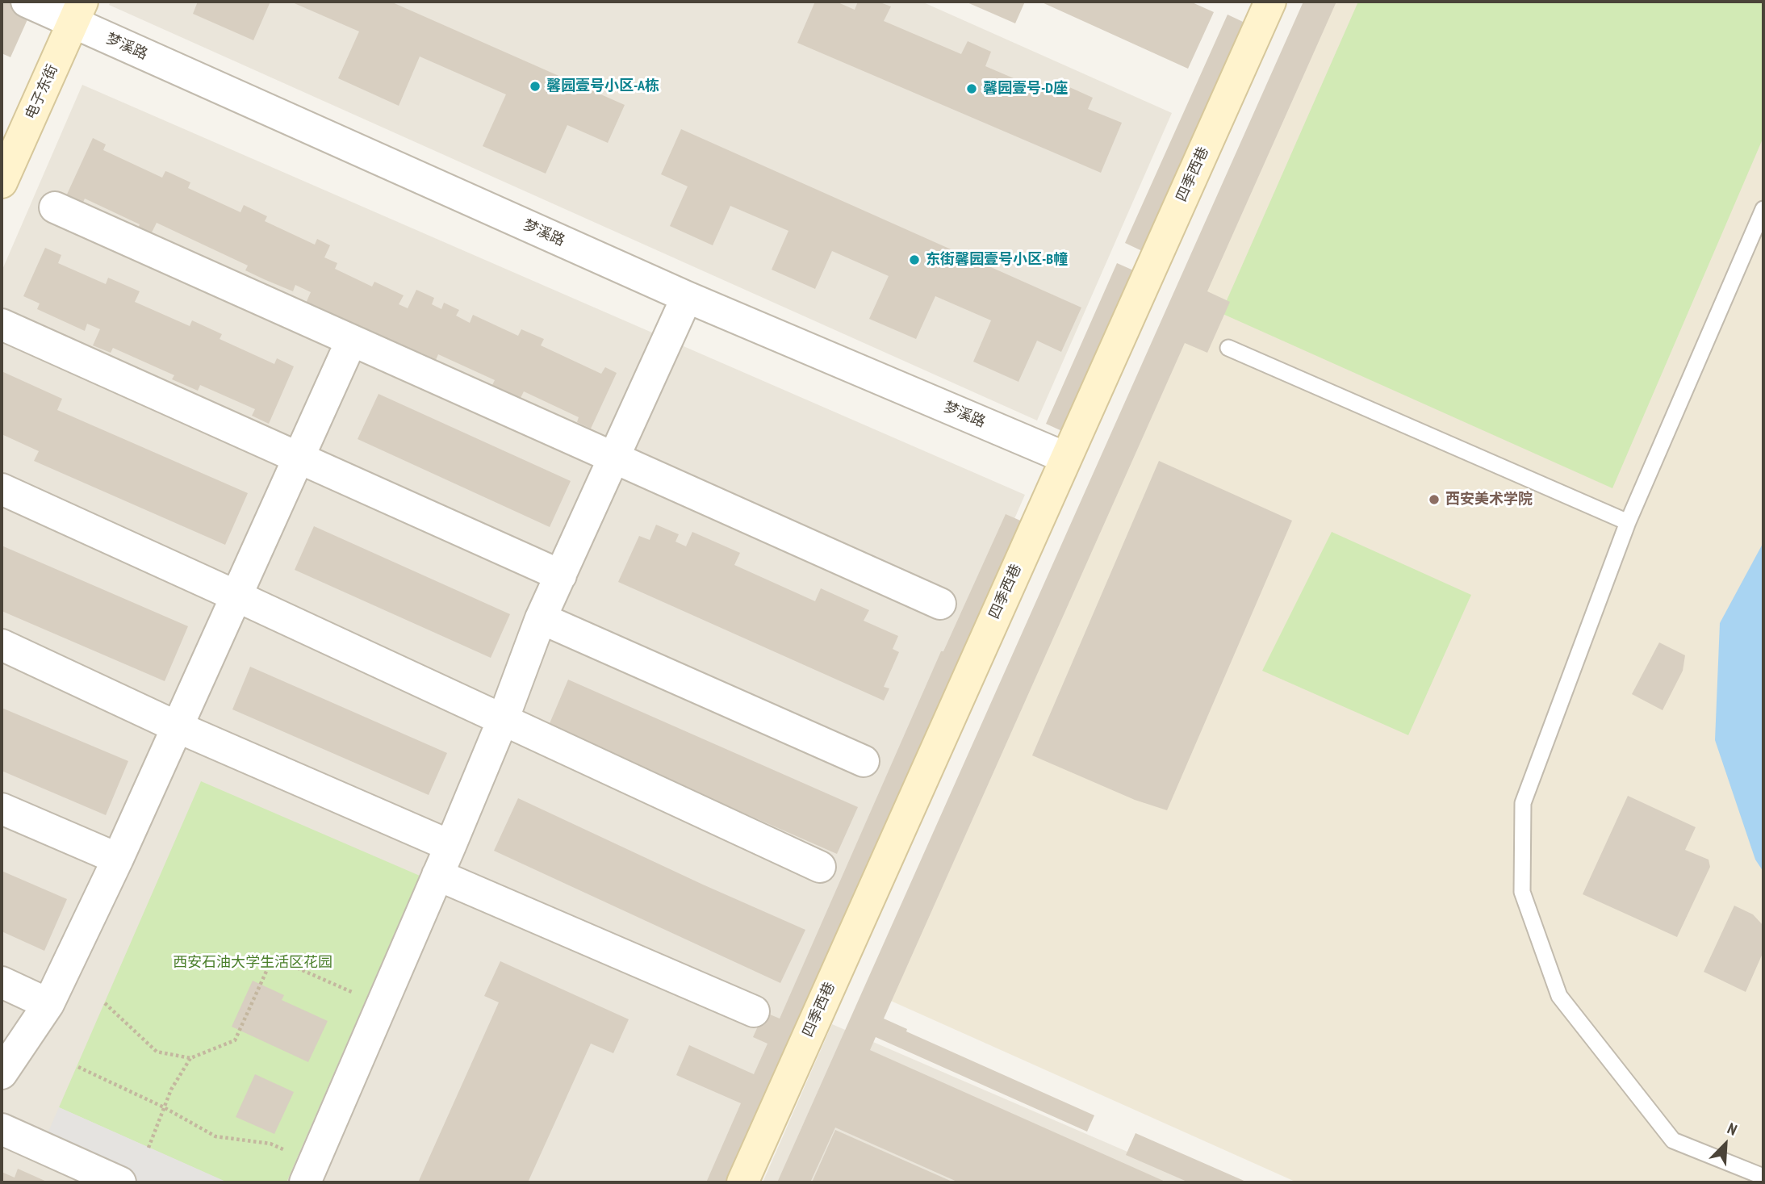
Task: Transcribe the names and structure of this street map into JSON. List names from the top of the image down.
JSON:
{
  "streets": {
    "street": ["梦溪路", "电子东街", "四季西巷"]
  },
  "crossings": [
    ["梦溪路", "电子东街"],
    ["梦溪路", "四季西巷"]
  ],
  "parks": ["西安石油大学生活区花园"],
  "places": [
    "馨园壹号小区-A栋",
    "馨园壹号-D座",
    "东街馨园壹号小区-B幢",
    "西安美术学院"
  ],
  "north": "top right"
}
